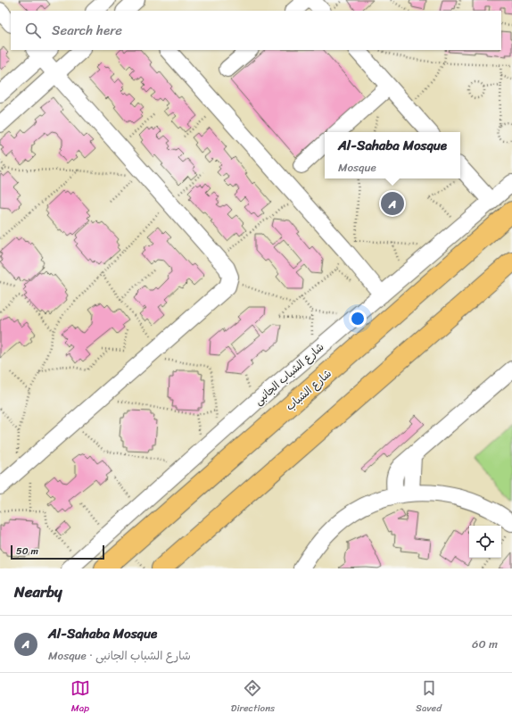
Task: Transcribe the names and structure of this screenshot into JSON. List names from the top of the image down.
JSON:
{
  "streets": {
    "main road": ["شارع الشباب"],
    "street": ["شارع الشباب الجانبى"]
  },
  "scale_bar": "50 m",
  "page": {
    "search": "Search here",
    "popup": ["Al-Sahaba Mosque", "Mosque"],
    "pins": "A",
    "scale": "50 m",
    "heading": "Nearby",
    "list": [
      {
        "mark": "A",
        "name": "Al-Sahaba Mosque",
        "note": "Mosque · شارع الشباب الجانبى",
        "value": "60 m"
      }
    ],
    "nav": ["Map", "Directions", "Saved"]
  }
}
